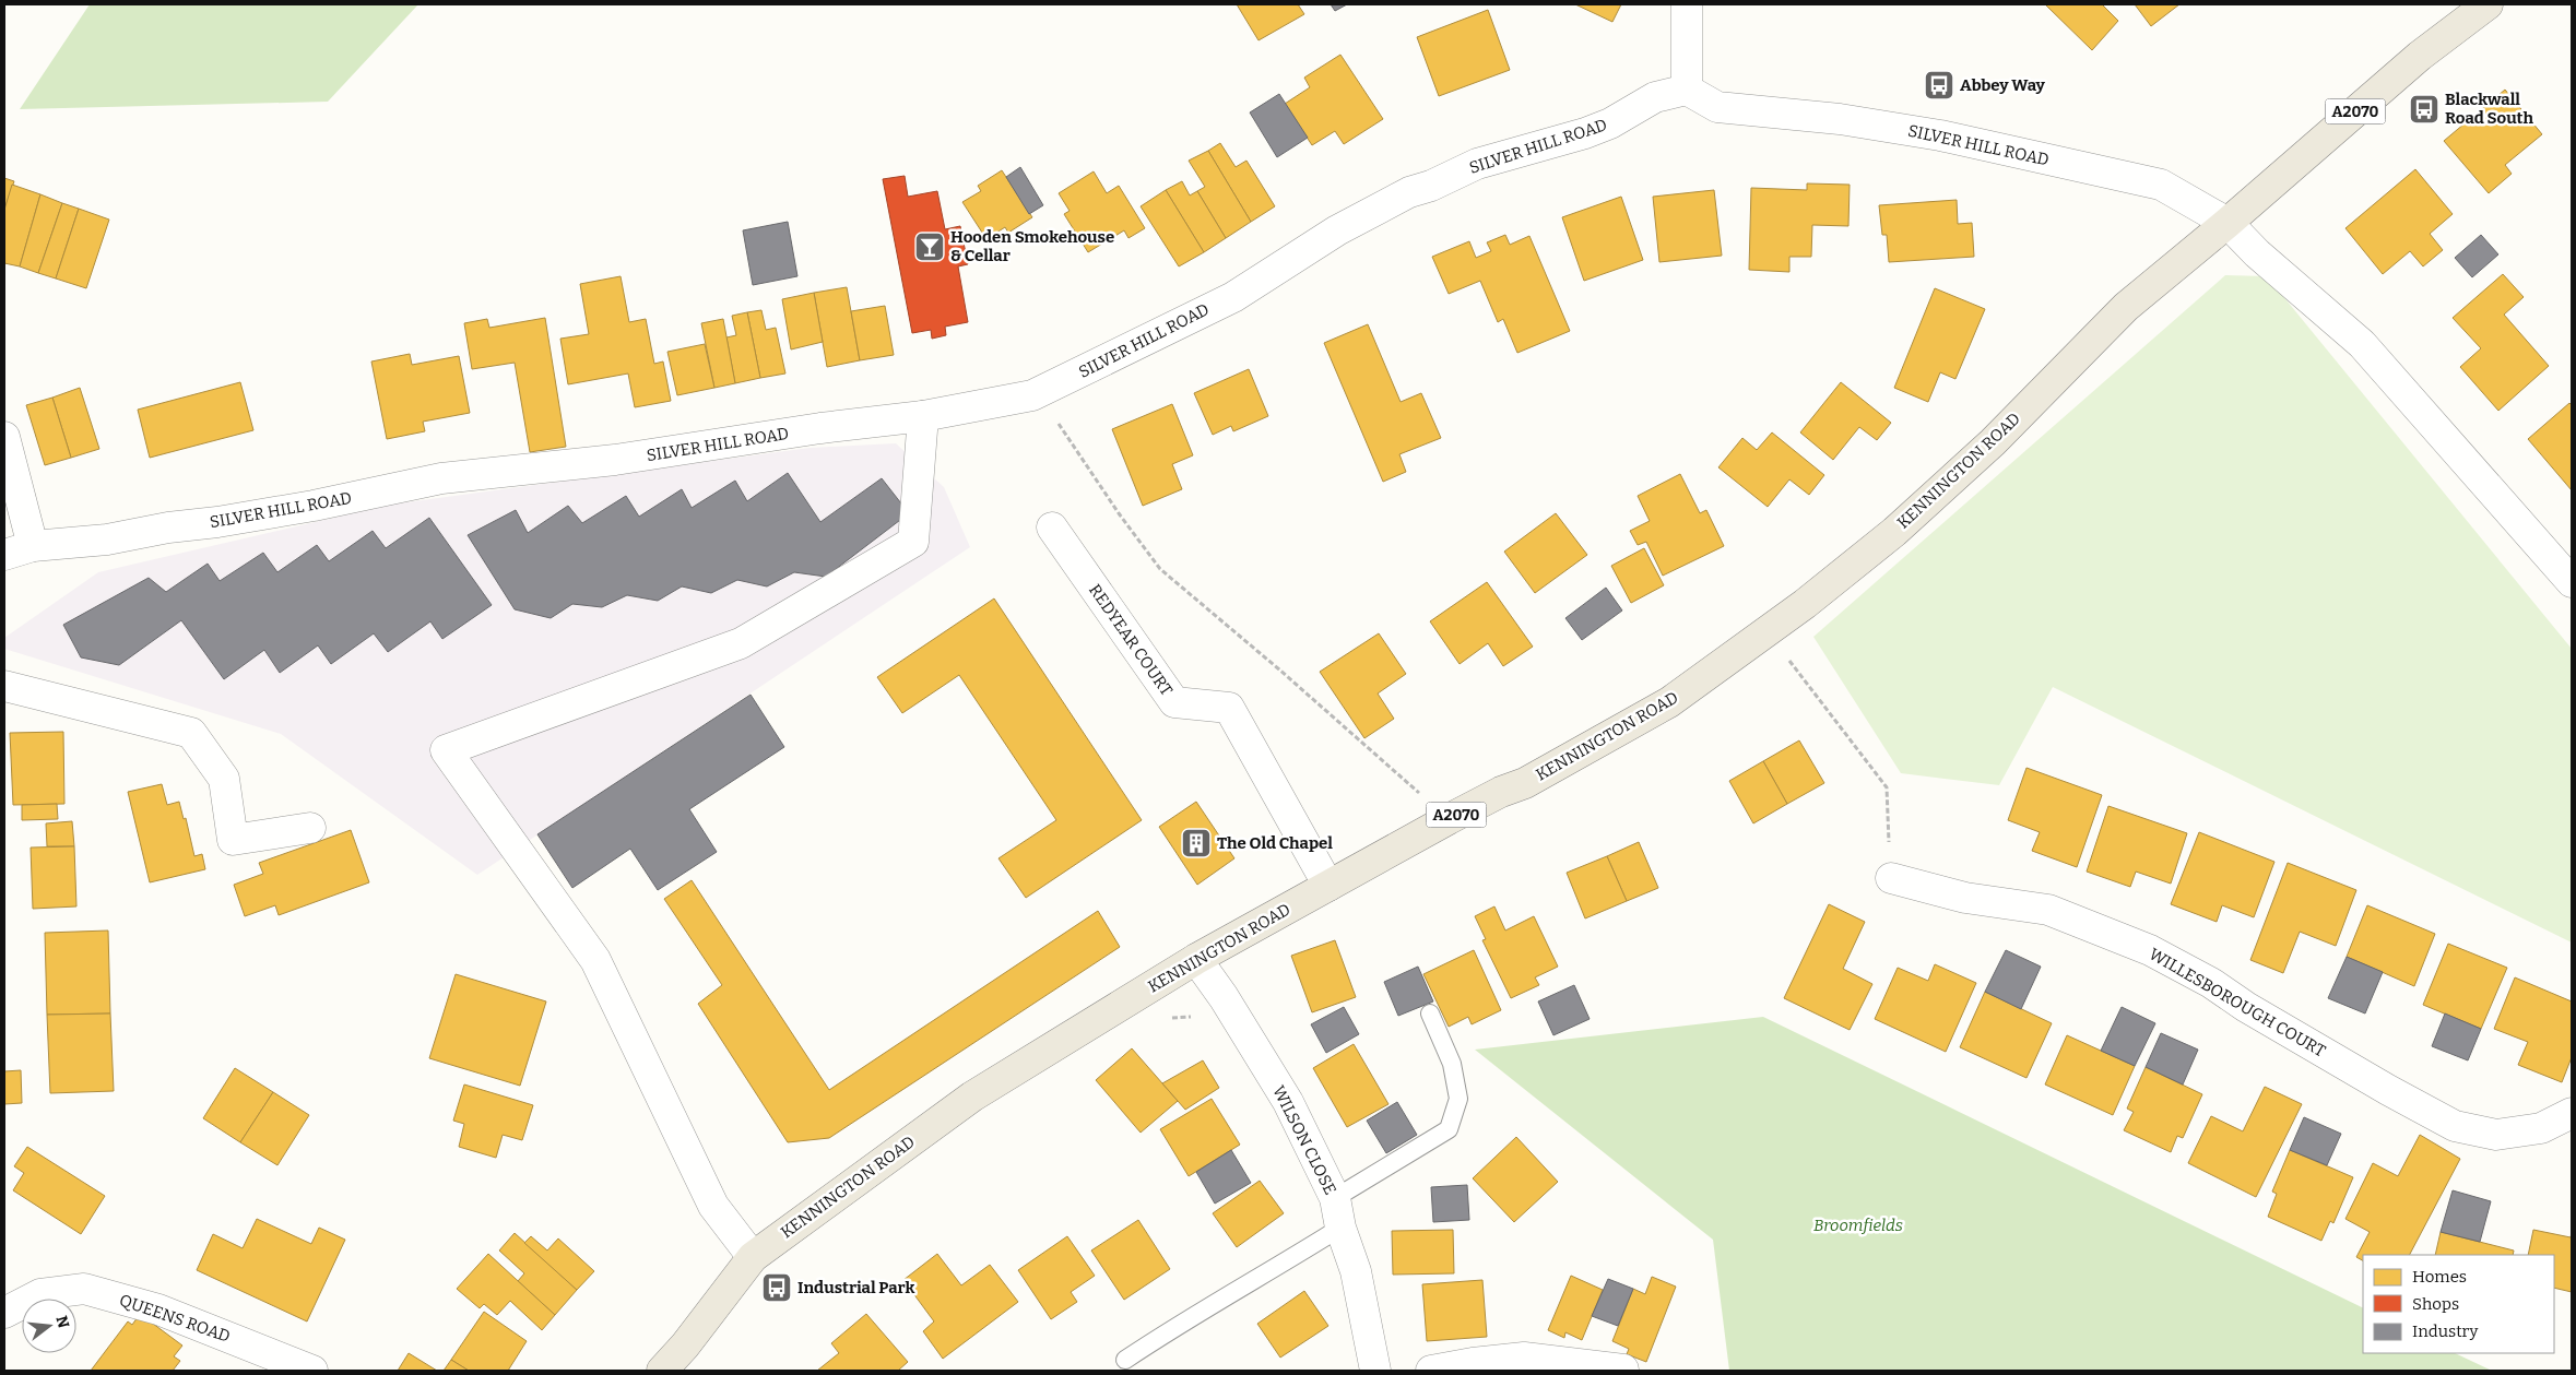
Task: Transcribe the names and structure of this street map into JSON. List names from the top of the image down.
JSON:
{
  "streets": {
    "main road": ["A2070", "KENNINGTON ROAD"],
    "street": [
      "SILVER HILL ROAD",
      "REDYEAR COURT",
      "WILLESBOROUGH COURT",
      "WILSON CLOSE",
      "QUEENS ROAD"
    ]
  },
  "crossings": [
    ["SILVER HILL ROAD", "KENNINGTON ROAD"],
    ["KENNINGTON ROAD", "REDYEAR COURT"],
    ["KENNINGTON ROAD", "WILSON CLOSE"]
  ],
  "parks": ["Broomfields"],
  "places": {
    "bus stop": ["Abbey Way", "Blackwall Road South", "Industrial Park"],
    "bar": ["Hooden Smokehouse & Cellar"],
    "building": ["The Old Chapel"]
  },
  "legend": ["Homes", "Shops", "Industry"],
  "north": "right"
}
